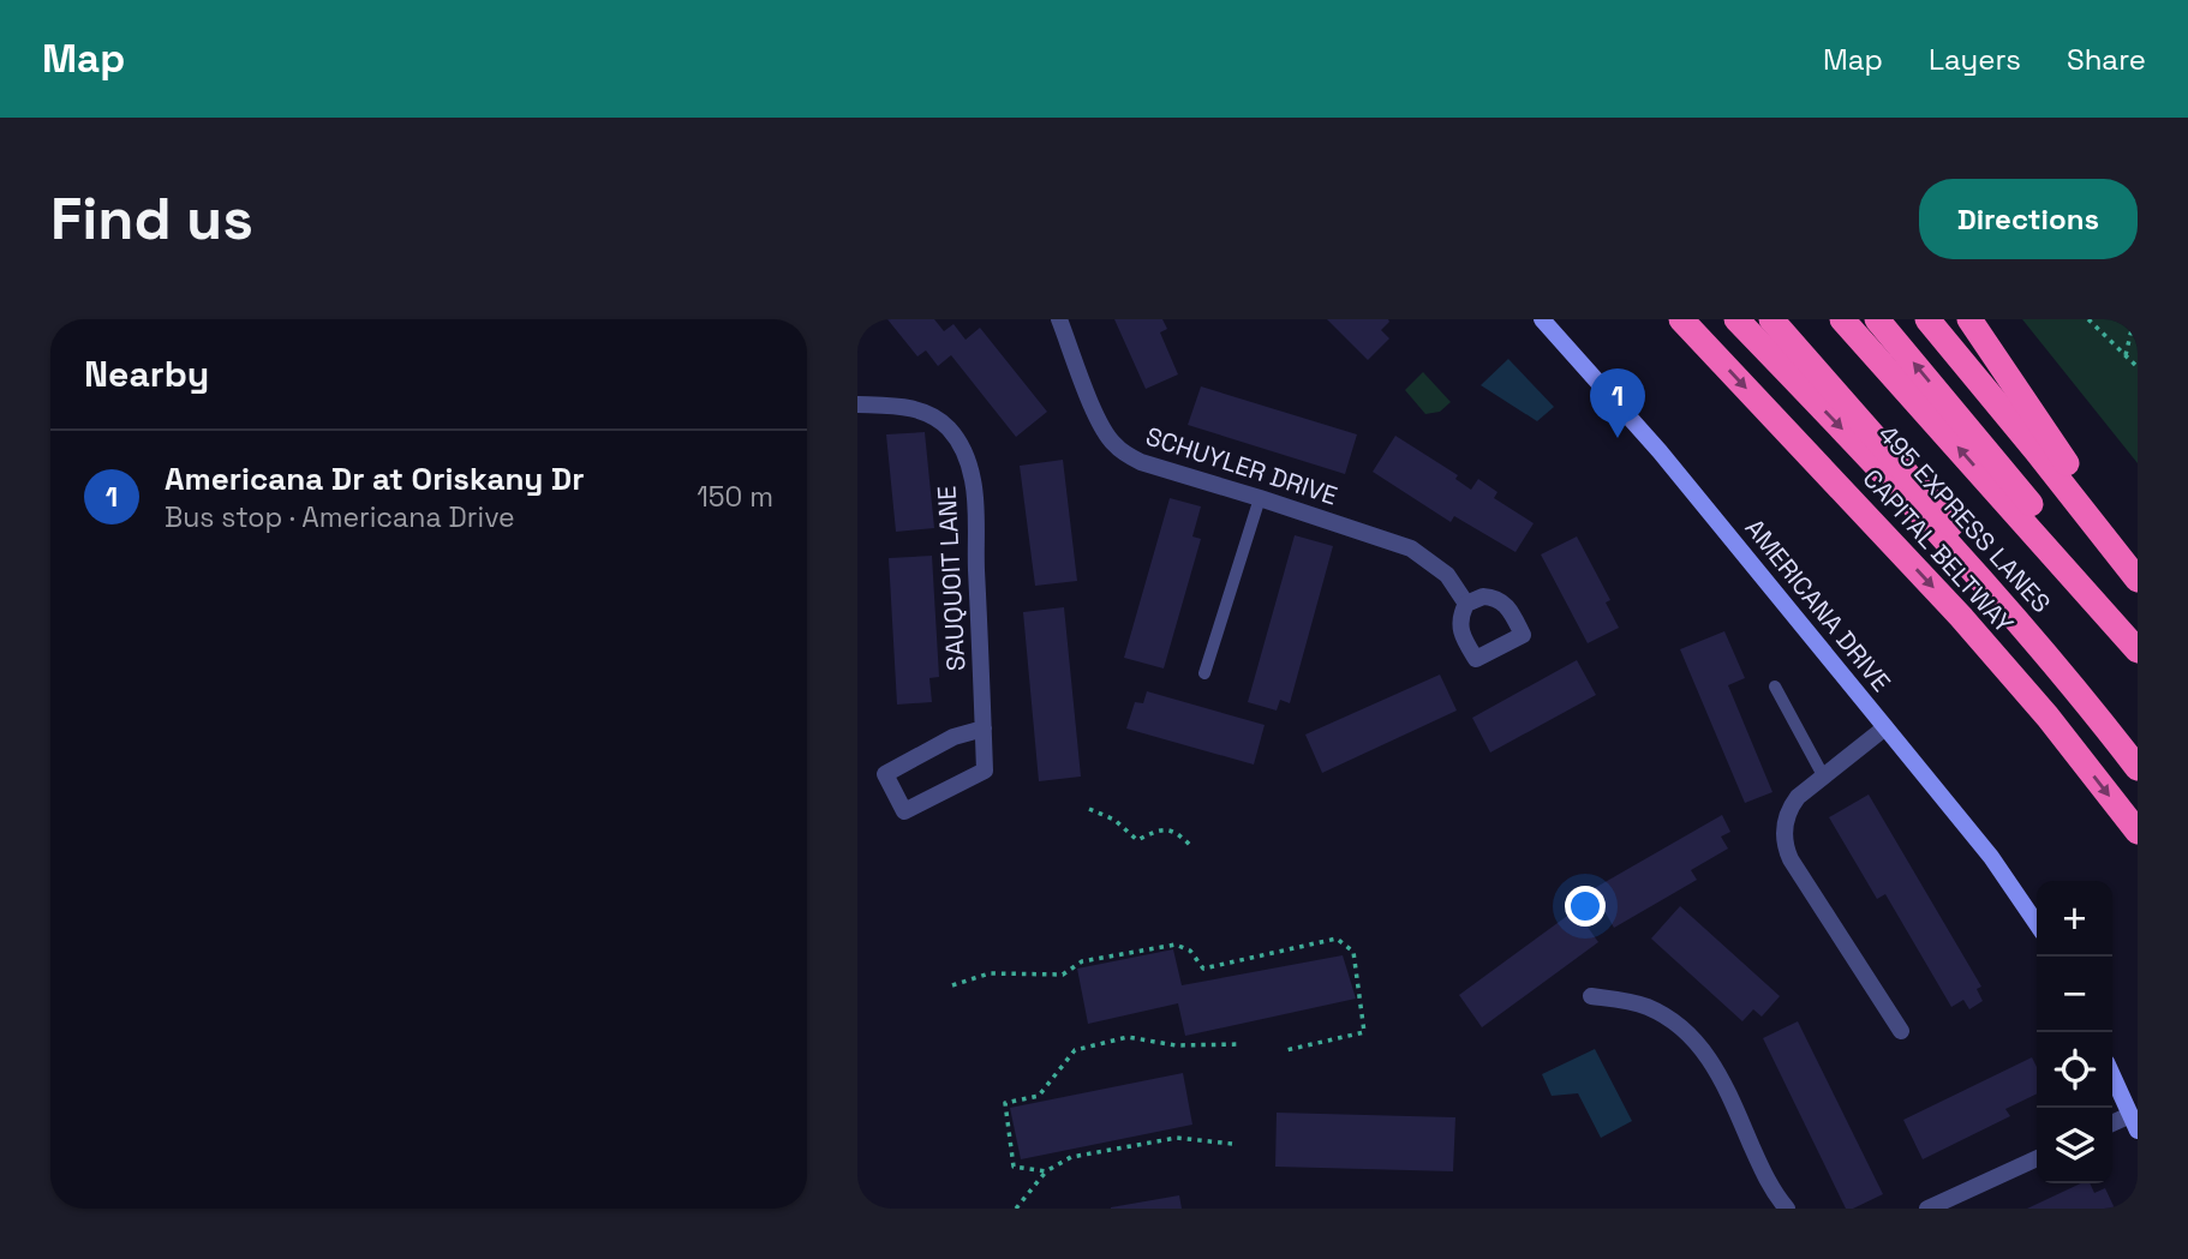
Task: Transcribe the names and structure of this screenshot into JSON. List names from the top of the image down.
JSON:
{
  "streets": {
    "highway": ["495 EXPRESS LANES", "CAPITAL BELTWAY"],
    "street": ["SCHUYLER DRIVE", "SAUQUOIT LANE", "AMERICANA DRIVE"]
  },
  "page": {
    "header": "Map",
    "nav": ["Map", "Layers", "Share"],
    "buttons": "Directions",
    "title": "Find us",
    "heading": "Nearby",
    "pins": "1",
    "list": [
      {
        "mark": "1",
        "name": "Americana Dr at Oriskany Dr",
        "note": "Bus stop · Americana Drive",
        "value": "150 m"
      }
    ],
    "map_buttons": ["+", "−"]
  }
}
